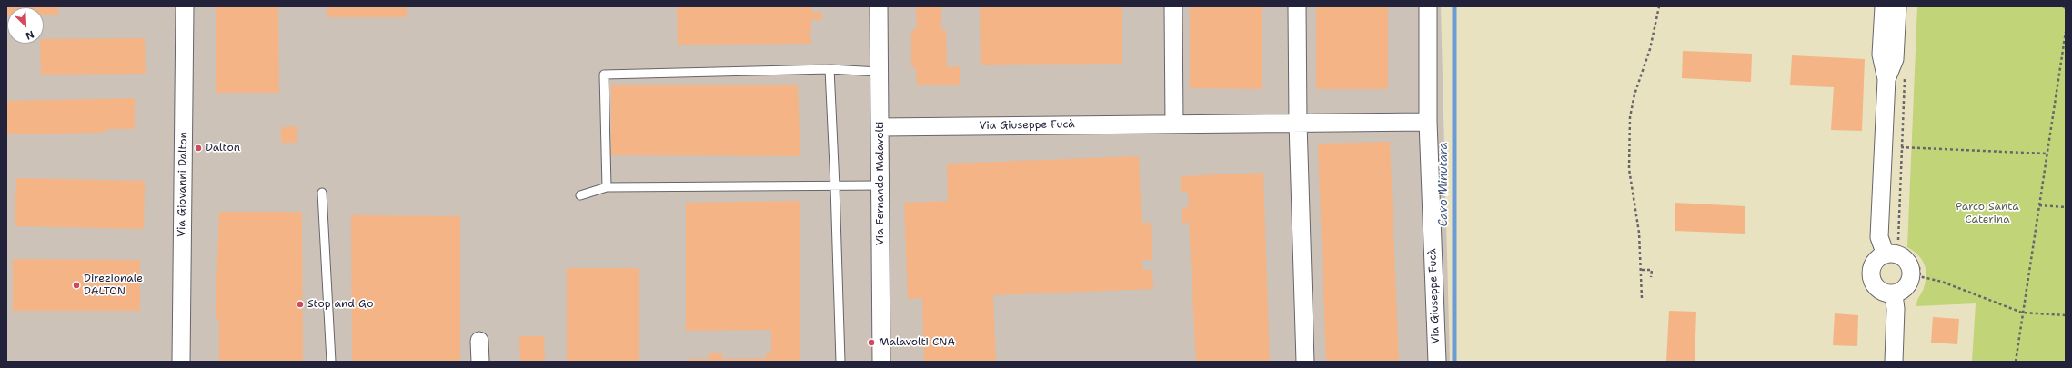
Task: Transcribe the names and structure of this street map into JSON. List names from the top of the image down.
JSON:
{
  "streets": {
    "street": ["Via Giuseppe Fucà", "Via Fernando Malavolti", "Via Giovanni Dalton"]
  },
  "crossings": [
    ["Via Giuseppe Fucà", "Via Fernando Malavolti"]
  ],
  "water": ["Cavo Minutara"],
  "parks": ["Parco Santa Caterina"],
  "places": [
    "Dalton",
    "Direzionale DALTON",
    "Stop and Go",
    "Malavolti CNA"
  ],
  "north": "bottom right"
}
